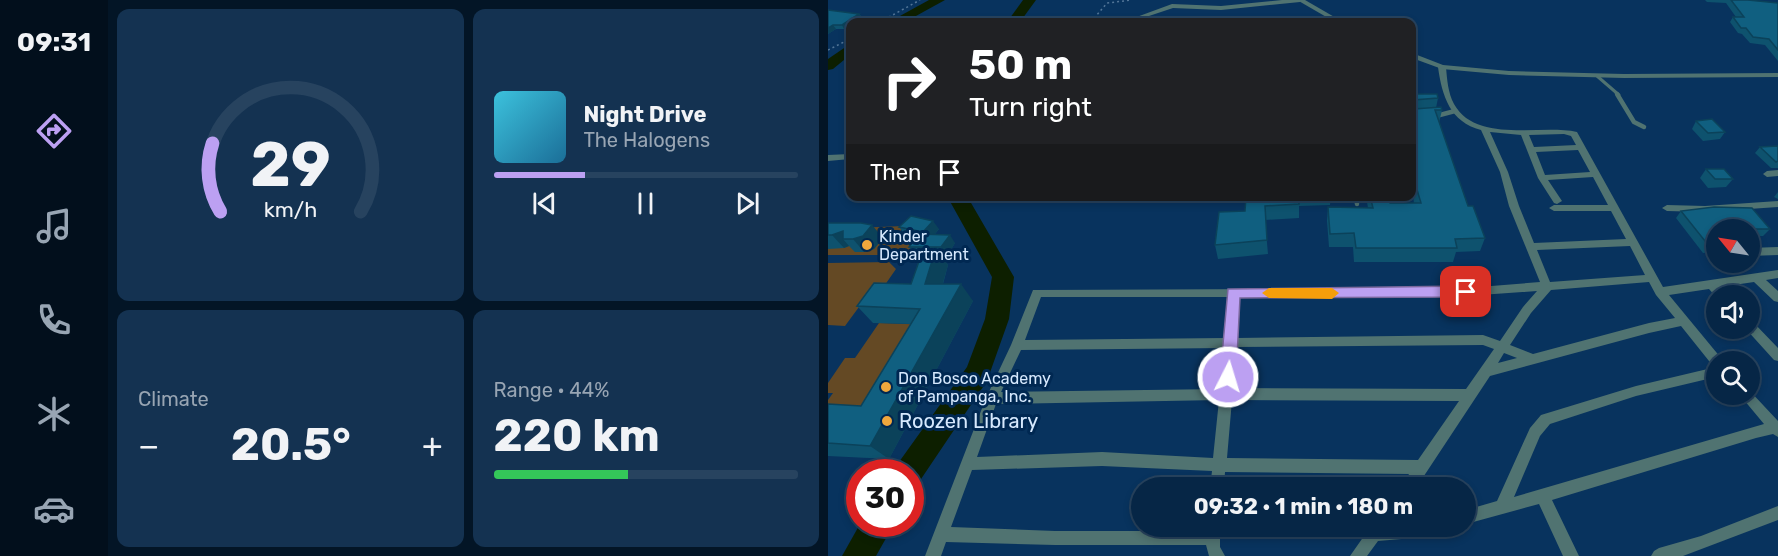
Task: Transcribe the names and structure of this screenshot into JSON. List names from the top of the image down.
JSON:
{
  "places": ["Kinder Department", "Don Bosco Academy of Pampanga, Inc.", "Roozen Library"],
  "north": "top left",
  "page": {
    "tabs": "09:31",
    "turn": ["50 m", "Turn right"],
    "song": ["Night Drive", "The Halogens"],
    "then": "Then",
    "tile": [
      "Climate",
      ["Range · 44%", "220 km"]
    ],
    "heat": ["−", "20.5°", "+"],
    "limit": "30",
    "trip": "09:32 · 1 min · 180 m",
    "gauge": ["29", "km/h"]
  }
}
